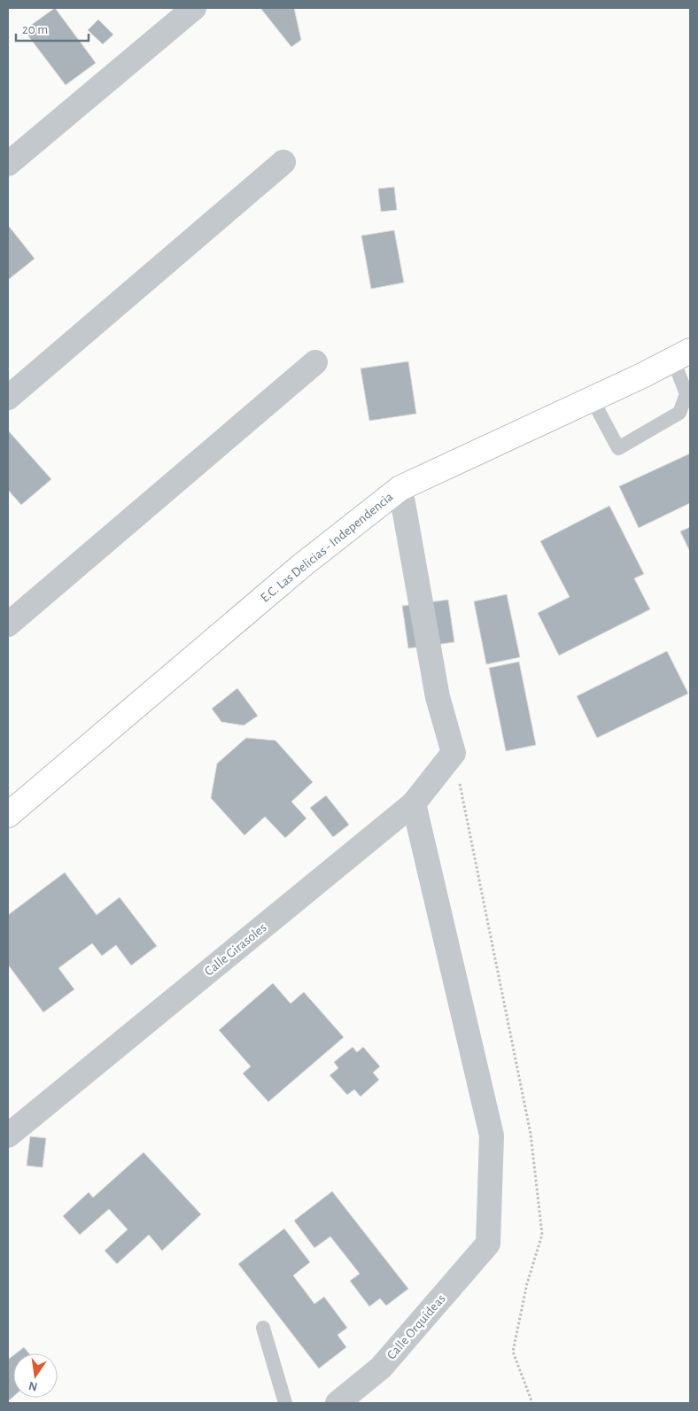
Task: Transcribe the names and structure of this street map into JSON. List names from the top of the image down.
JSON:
{
  "streets": {
    "street": ["E.C. Las Delicias - Independencia", "Calle Girasoles", "Calle Orquídeas"]
  },
  "crossings": [
    ["Calle Girasoles", "Calle Orquídeas"]
  ],
  "scale_bar": "20 m",
  "north": "bottom"
}
